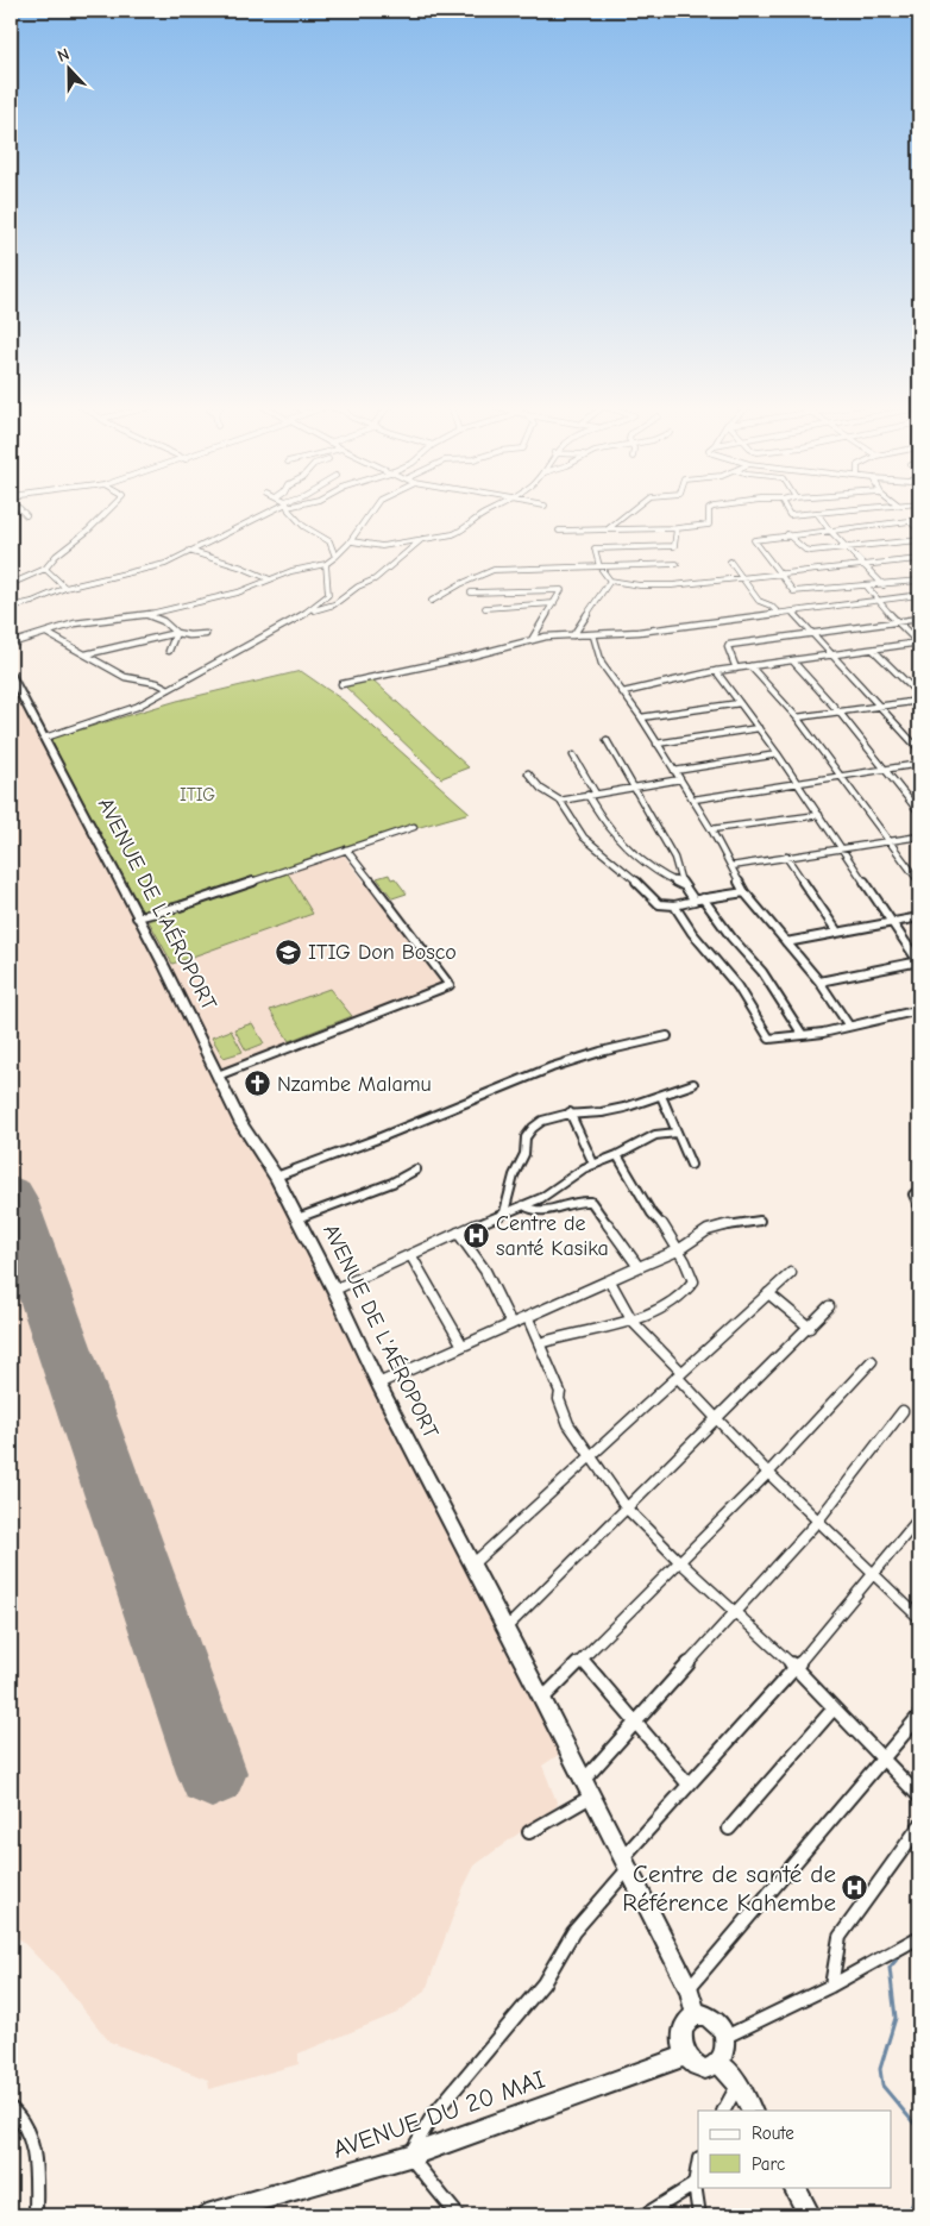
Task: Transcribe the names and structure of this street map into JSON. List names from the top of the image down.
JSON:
{
  "streets": {
    "main road": ["AVENUE DE L'AÉROPORT", "AVENUE DU 20 MAI"]
  },
  "crossings": [
    ["AVENUE DE L'AÉROPORT", "AVENUE DU 20 MAI"]
  ],
  "parks": ["ITIG"],
  "places": {
    "school or university": ["ITIG Don Bosco"],
    "church": ["Nzambe Malamu"],
    "hospital": ["Centre de santé Kasika", "Centre de santé de Référence Kahembe"]
  },
  "legend": ["Route", "Parc"],
  "north": "top"
}
